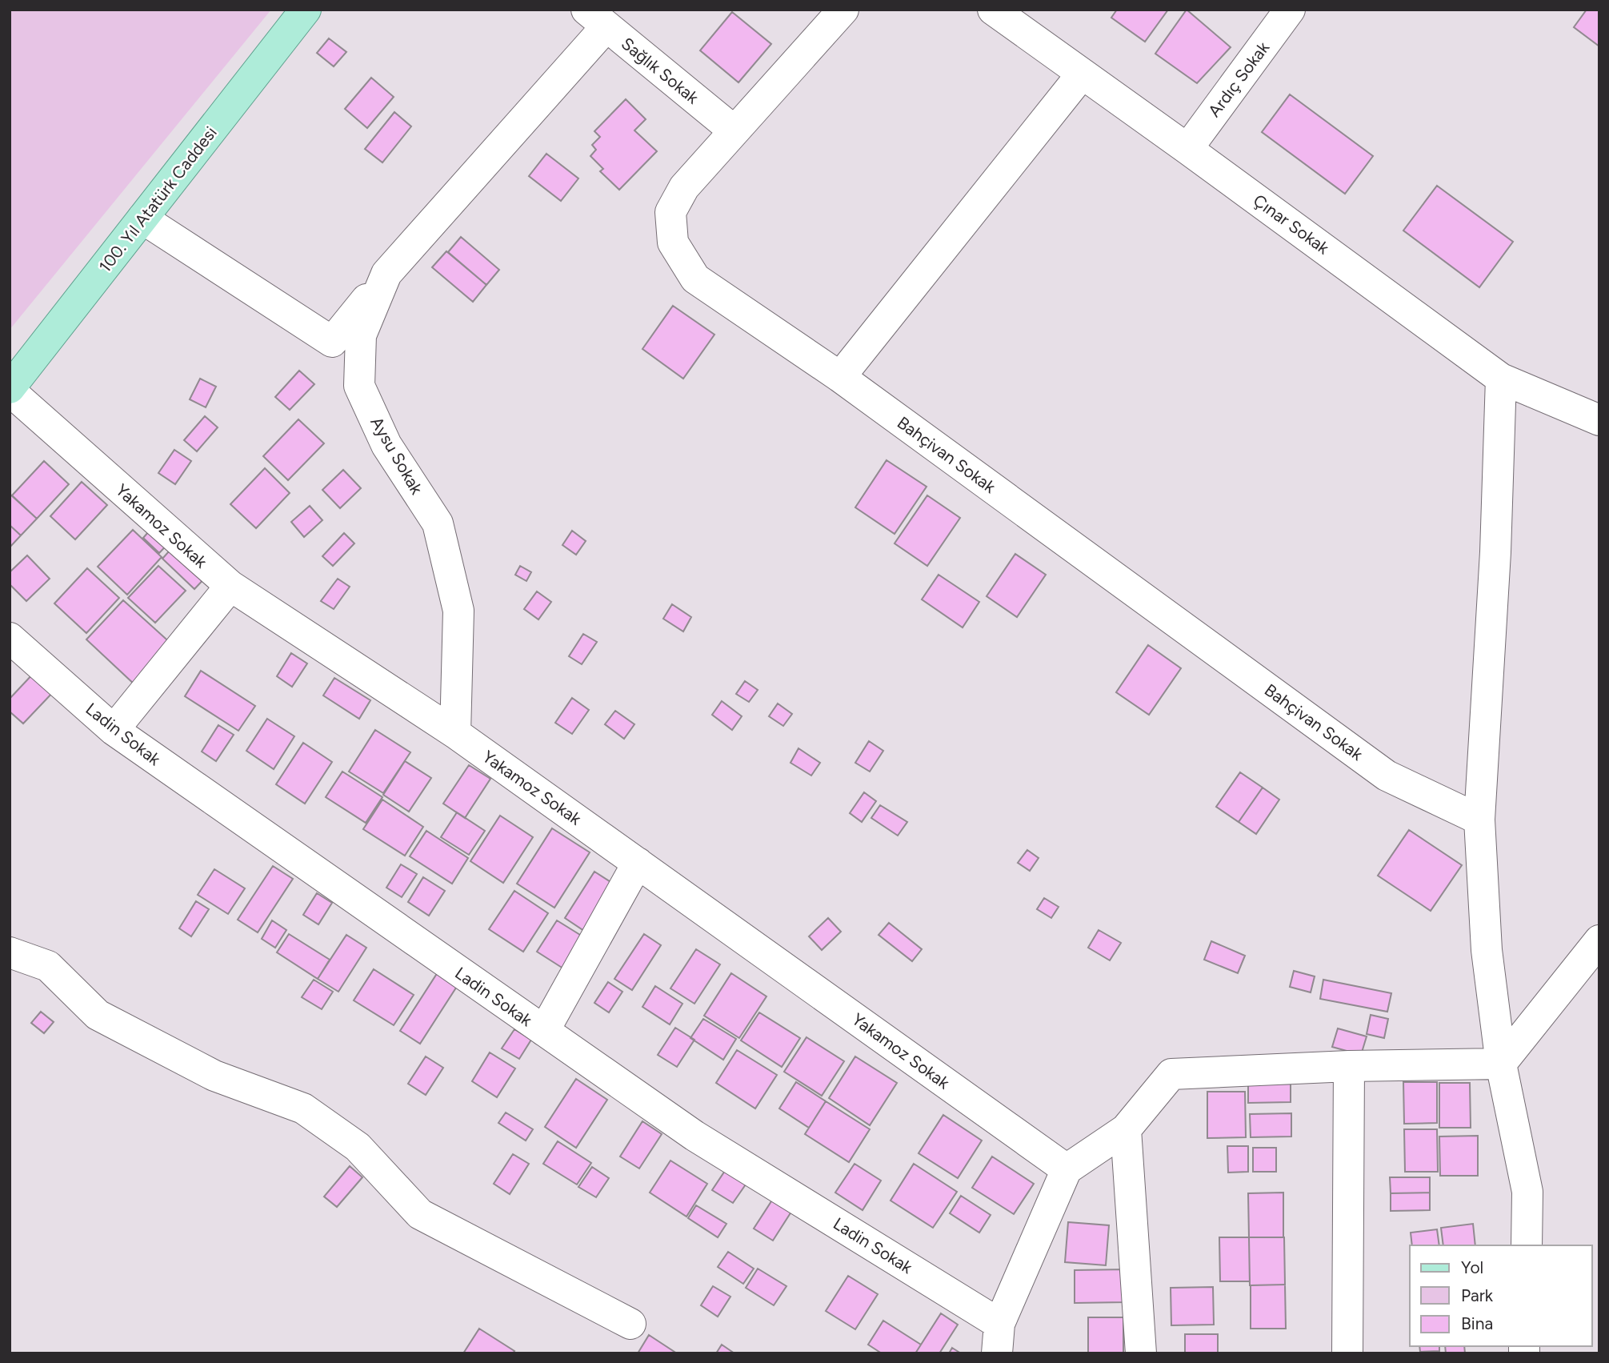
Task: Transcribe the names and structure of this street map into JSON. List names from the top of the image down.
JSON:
{
  "streets": {
    "main road": ["100. Yıl Atatürk Caddesi"],
    "street": [
      "Sağlık Sokak",
      "Ardıç Sokak",
      "Çınar Sokak",
      "Bahçivan Sokak",
      "Aysu Sokak",
      "Yakamoz Sokak",
      "Ladin Sokak"
    ]
  },
  "crossings": [
    ["Sağlık Sokak", "Bahçivan Sokak"],
    ["Sağlık Sokak", "Aysu Sokak"],
    ["Ardıç Sokak", "Çınar Sokak"],
    ["100. Yıl Atatürk Caddesi", "Yakamoz Sokak"],
    ["Aysu Sokak", "Yakamoz Sokak"]
  ],
  "legend": ["Yol", "Park", "Bina"]
}
